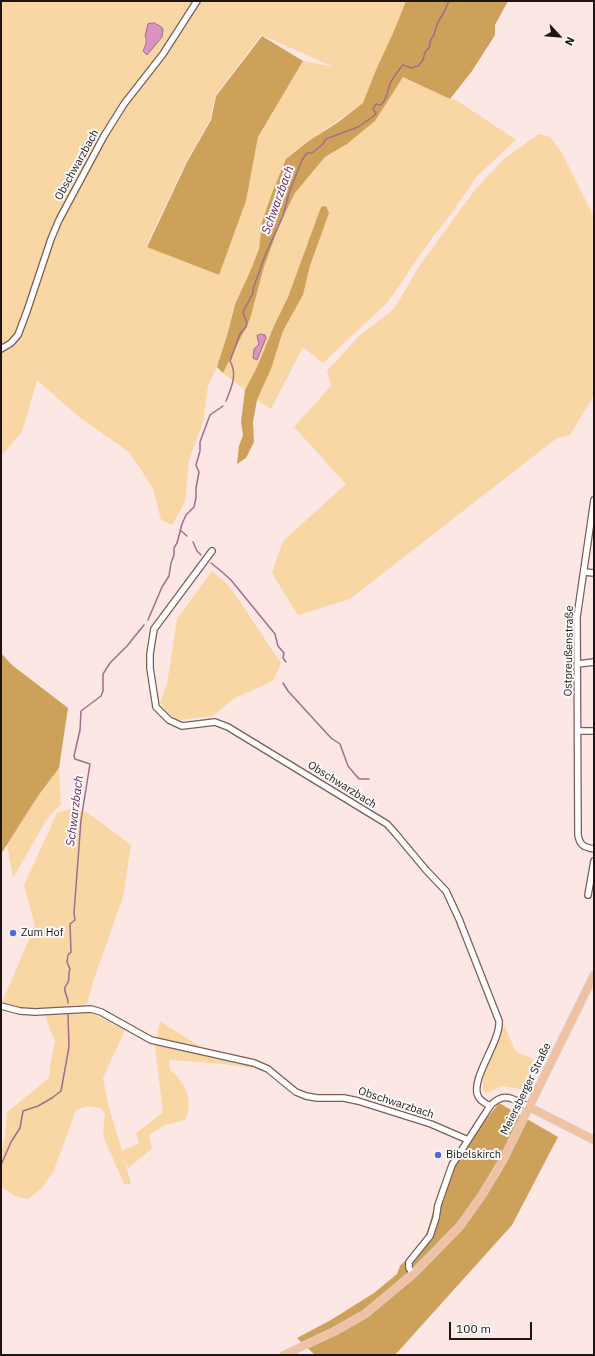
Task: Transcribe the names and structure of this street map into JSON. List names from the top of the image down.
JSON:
{
  "streets": {
    "main road": ["Meiersberger Straße"],
    "street": ["Obschwarzbach", "Ostpreußenstraße"]
  },
  "water": ["Schwarzbach"],
  "places": ["Zum Hof", "Bibelskirch"],
  "scale_bar": "100 m",
  "north": "bottom right"
}
